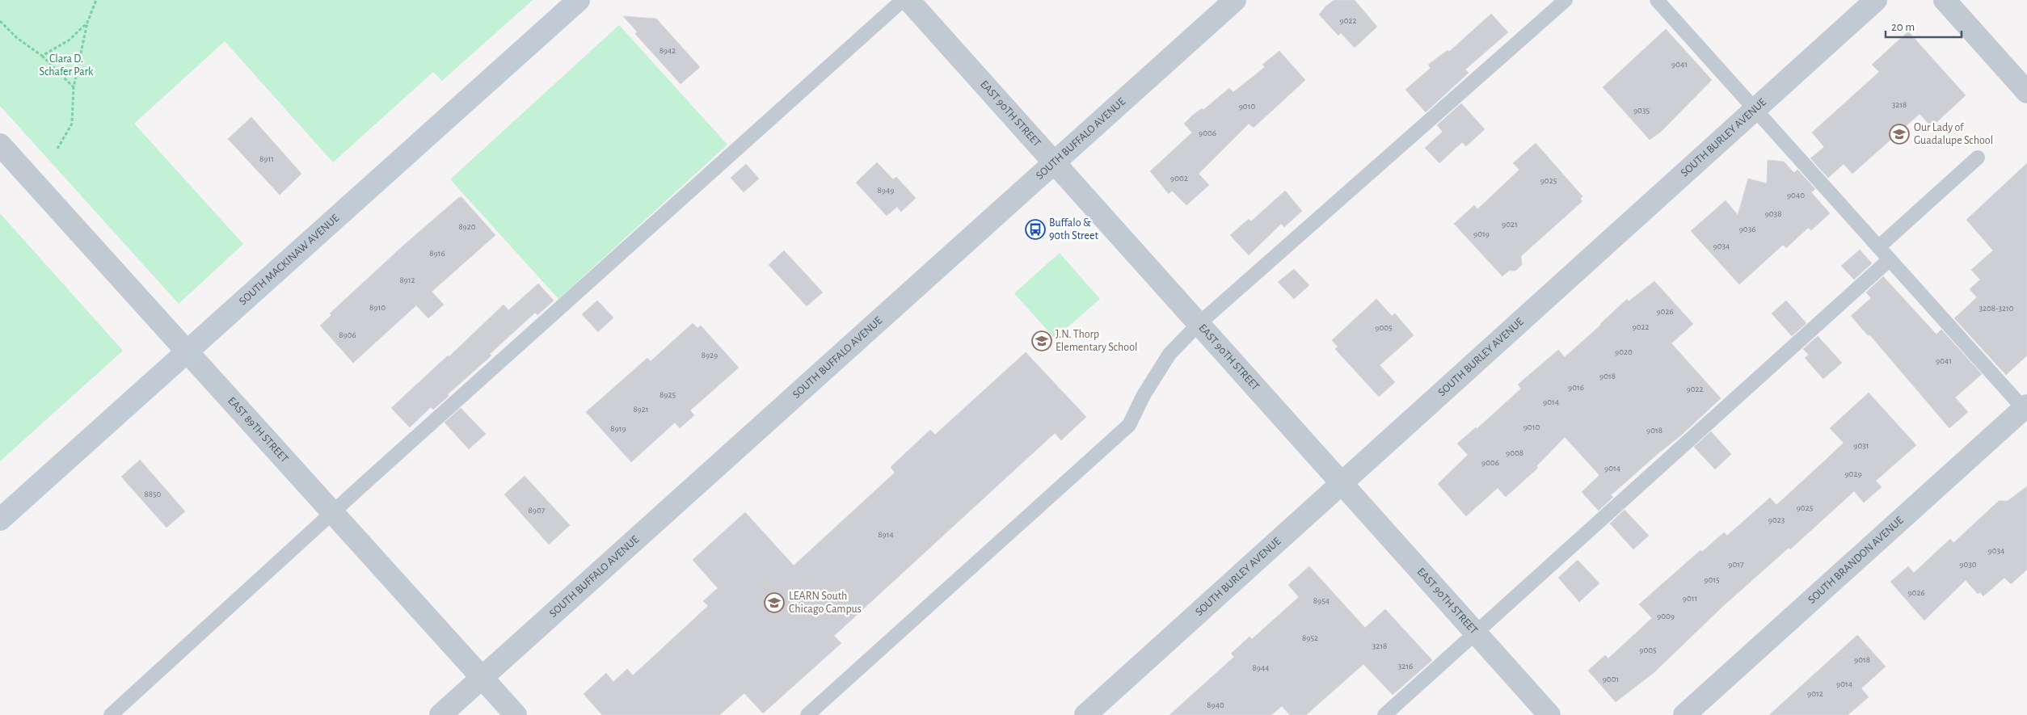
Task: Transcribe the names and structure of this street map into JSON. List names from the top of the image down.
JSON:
{
  "streets": {
    "main road": ["SOUTH MACKINAW AVENUE"],
    "street": [
      "EAST 90TH STREET",
      "SOUTH BURLEY AVENUE",
      "SOUTH BUFFALO AVENUE",
      "EAST 89TH STREET",
      "SOUTH BRANDON AVENUE"
    ]
  },
  "crossings": [
    ["EAST 90TH STREET", "SOUTH BURLEY AVENUE"],
    ["EAST 90TH STREET", "SOUTH BUFFALO AVENUE"],
    ["SOUTH BUFFALO AVENUE", "EAST 89TH STREET"],
    ["SOUTH MACKINAW AVENUE", "EAST 89TH STREET"]
  ],
  "parks": ["Clara D. Schafer Park"],
  "places": {
    "school or university": ["Our Lady of Guadalupe School", "J.N. Thorp Elementary School", "LEARN South Chicago Campus"],
    "bus stop": ["Buffalo & 90th Street"]
  },
  "house_numbers": [
    "9022",
    "8942",
    "9041",
    "3218",
    "9010",
    "9035",
    "9006",
    "8911",
    "9002",
    "9025",
    "8949",
    "9040",
    "9038",
    "9021",
    "8920",
    "9036",
    "9019",
    "9034",
    "8916",
    "8912",
    "8910",
    "3208-3210",
    "9026",
    "9022",
    "9005",
    "8906",
    "9020",
    "8929",
    "9041",
    "9018",
    "9016",
    "9022",
    "8925",
    "9014",
    "8921",
    "9010",
    "8919",
    "9018",
    "9031",
    "9008",
    "9006",
    "9014",
    "9029",
    "8850",
    "9025",
    "8907",
    "9023",
    "8914",
    "9034",
    "9017",
    "9030",
    "9015",
    "9026",
    "9011",
    "8954",
    "9009",
    "8952",
    "3218",
    "9005",
    "9018",
    "3216",
    "8944",
    "9001",
    "9014",
    "9012",
    "8940"
  ],
  "scale_bar": "20 m"
}
